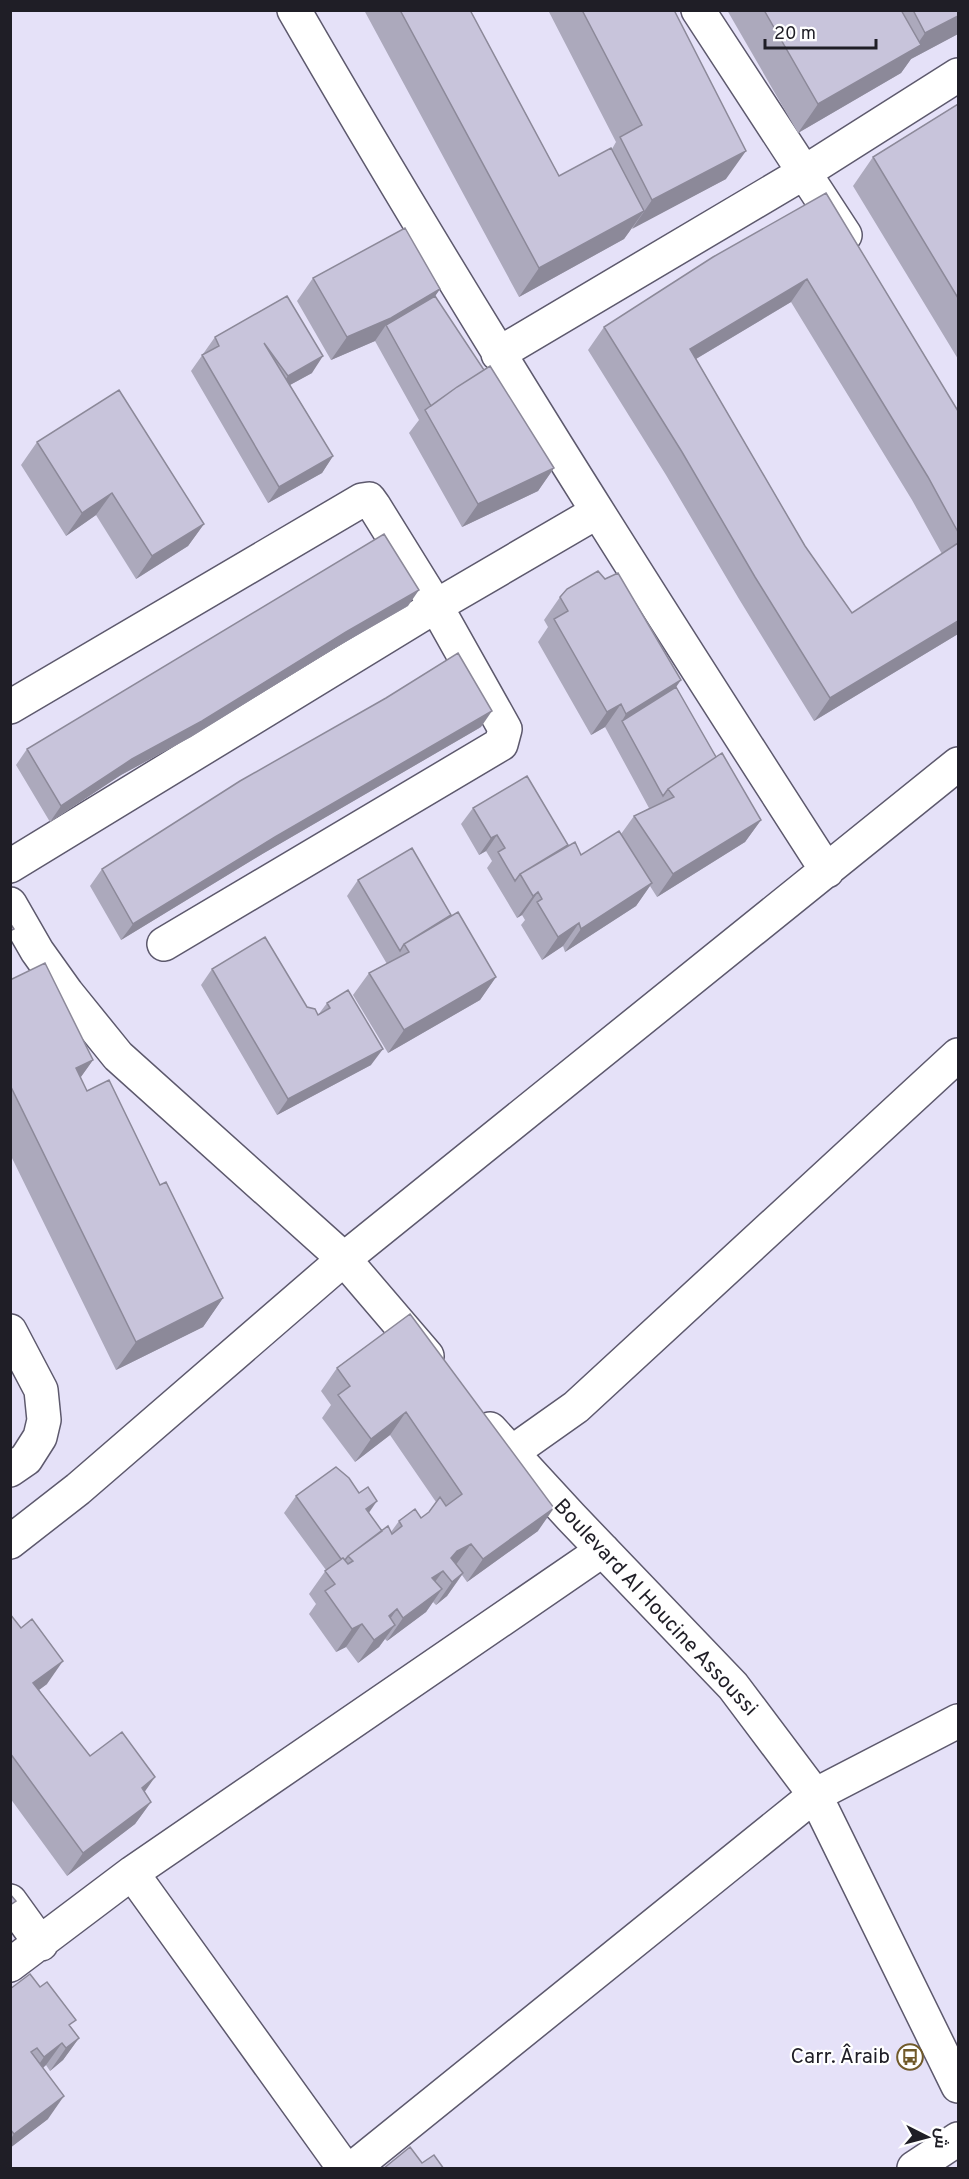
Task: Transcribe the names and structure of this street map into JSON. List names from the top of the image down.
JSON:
{
  "streets": {
    "street": ["Boulevard Al Houcine Assoussi"]
  },
  "places": {
    "bus stop": ["Carr. Âraib"]
  },
  "scale_bar": "20 m",
  "north": "right"
}
